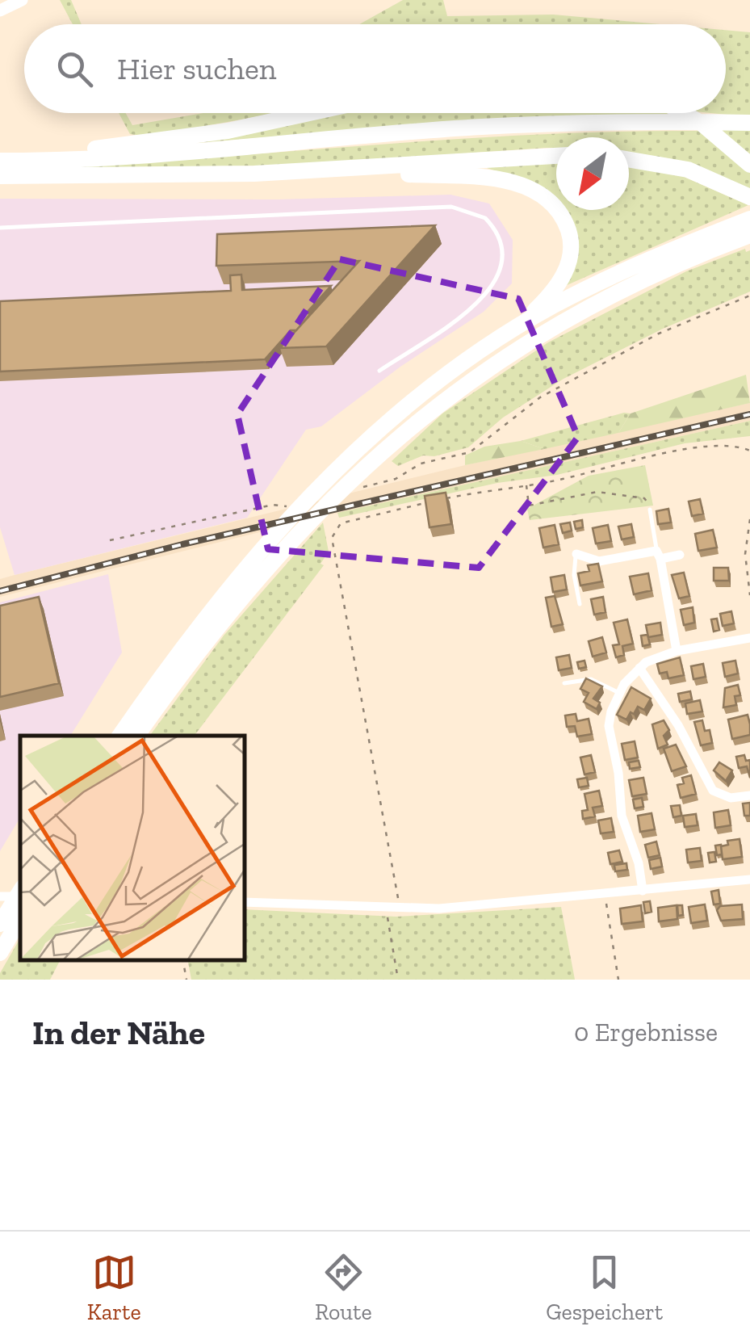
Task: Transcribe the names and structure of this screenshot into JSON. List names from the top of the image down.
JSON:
{
  "north": "bottom left",
  "page": {
    "search": "Hier suchen",
    "heading": ["In der Nähe", "0 Ergebnisse"],
    "nav": ["Karte", "Route", "Gespeichert"]
  }
}
